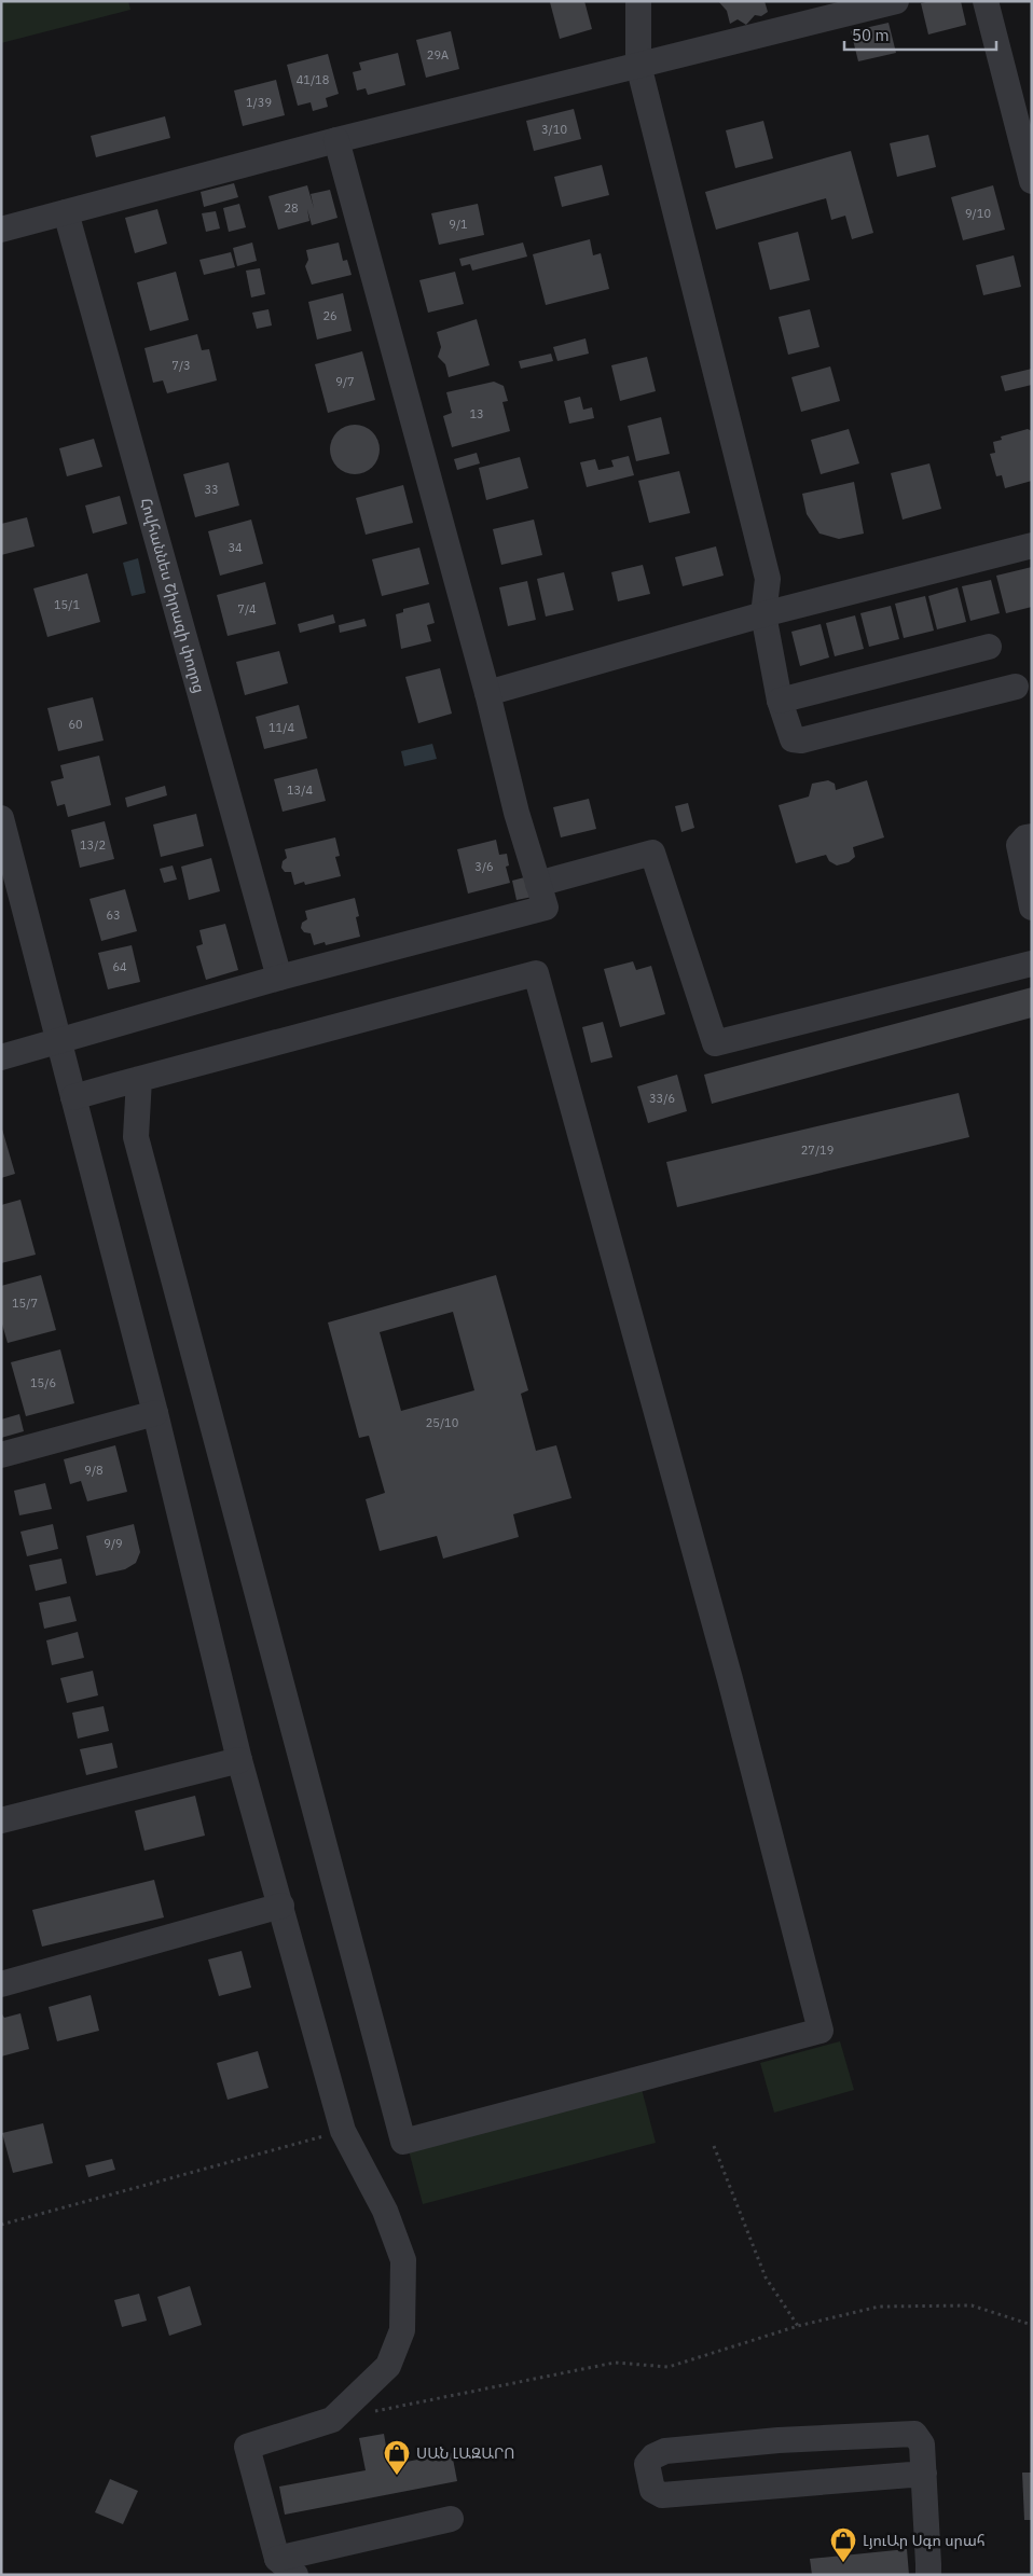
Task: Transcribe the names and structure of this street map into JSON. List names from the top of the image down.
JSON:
{
  "streets": {
    "street": ["Հովհաննես Շիրազի փողոց"]
  },
  "places": {
    "shop": ["ՍԱՆ ԼԱԶԱՐՈ", "ԼյուԱր Սգո սրահ"]
  },
  "house_numbers": [
    "29А",
    "41/18",
    "1/39",
    "3/10",
    "28",
    "9/10",
    "9/1",
    "26",
    "7/3",
    "9/7",
    "13",
    "33",
    "34",
    "15/1",
    "7/4",
    "60",
    "11/4",
    "13/4",
    "13/2",
    "3/6",
    "63",
    "64",
    "33/6",
    "27/19",
    "15/7",
    "15/6",
    "25/10",
    "9/8",
    "9/9"
  ],
  "scale_bar": "50 m"
}
